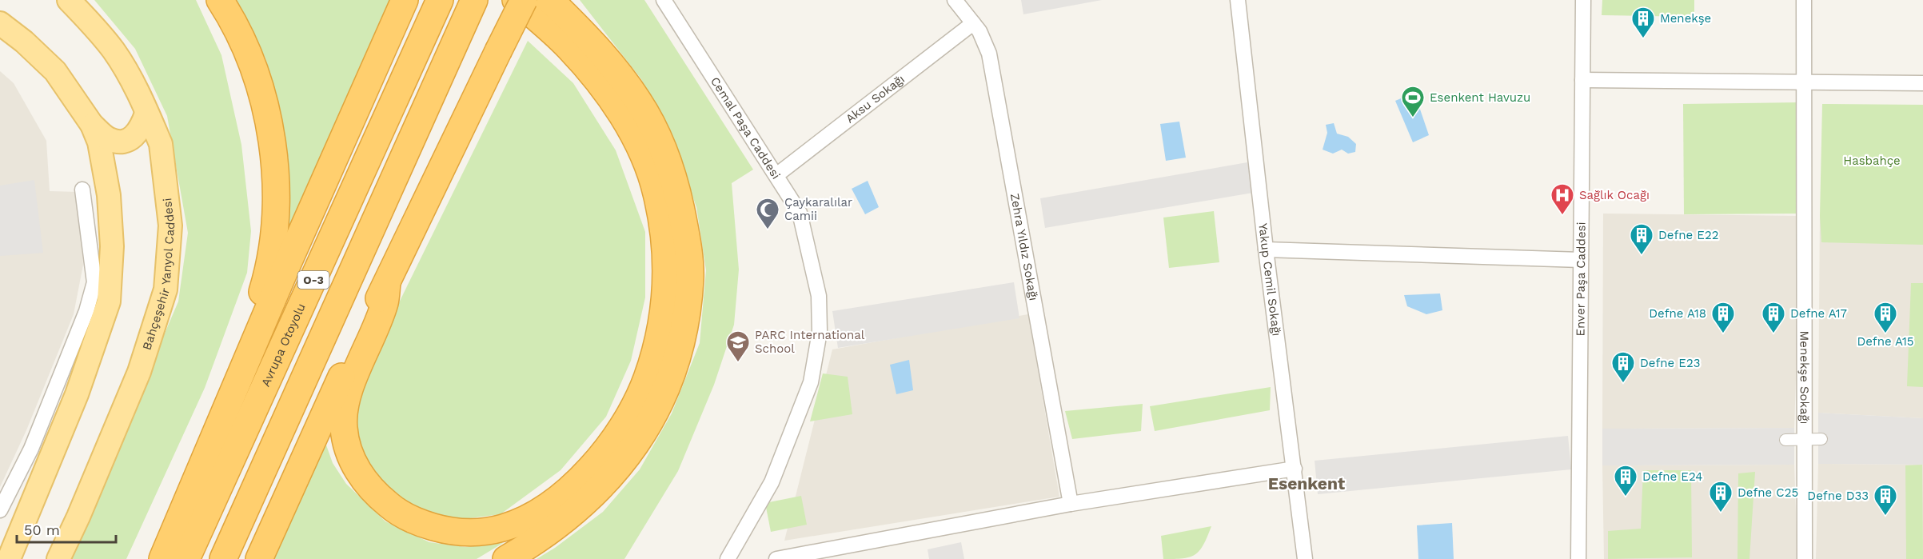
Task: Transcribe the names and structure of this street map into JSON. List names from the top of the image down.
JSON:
{
  "streets": {
    "highway": ["O-3", "Avrupa Otoyolu"],
    "main road": ["Bahçeşehir Yanyol Caddesi"],
    "street": [
      "Aksu Sokağı",
      "Cemal Paşa Caddesi",
      "Zehra Yıldız Sokağı",
      "Yakup Cemil Sokağı",
      "Enver Paşa Caddesi",
      "Menekşe Sokağı"
    ]
  },
  "crossings": [
    ["Aksu Sokağı", "Cemal Paşa Caddesi"],
    ["Aksu Sokağı", "Zehra Yıldız Sokağı"]
  ],
  "districts": ["Esenkent"],
  "parks": ["Hasbahçe"],
  "places": {
    "building": [
      "Menekşe",
      "Defne E22",
      "Defne A18",
      "Defne A17",
      "Defne A15",
      "Defne E23",
      "Defne E24",
      "Defne C25",
      "Defne D33"
    ],
    "sports": ["Esenkent Havuzu"],
    "hospital": ["Sağlık Ocağı"],
    "mosque": ["Çaykaralılar Camii"],
    "school or university": ["PARC International School"]
  },
  "scale_bar": "50 m"
}
